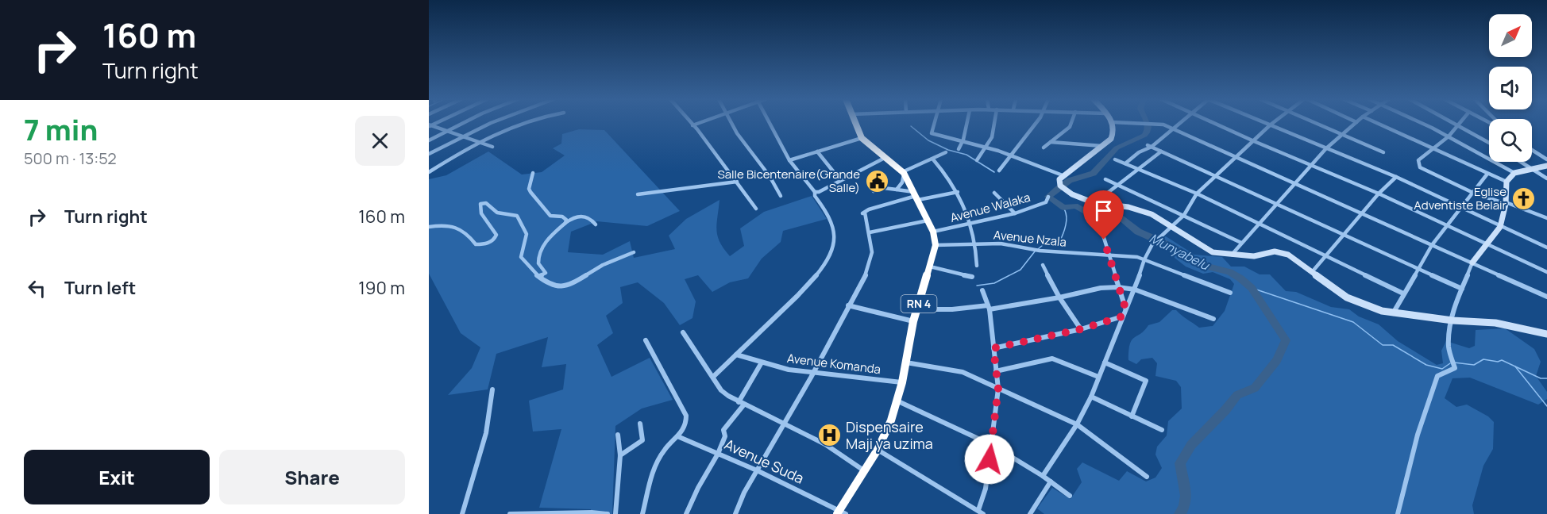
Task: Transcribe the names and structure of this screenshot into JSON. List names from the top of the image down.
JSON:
{
  "streets": {
    "highway": ["RN 4"],
    "street": [
      "Avenue Walaka",
      "Avenue Nzala",
      "Avenue Komanda",
      "Avenue Suda"
    ]
  },
  "crossings": [
    ["Avenue Walaka", "RN 4"],
    ["Avenue Nzala", "RN 4"],
    ["RN 4", "Avenue Komanda"],
    ["RN 4", "Avenue Suda"]
  ],
  "water": ["Munyabelu"],
  "places": {
    "public building": ["Salle Bicentenaire(Grande Salle)"],
    "church": ["Eglise Adventiste Belair"],
    "hospital": ["Dispensaire Maji ya uzima"]
  },
  "north": "top right",
  "page": {
    "turn": ["160 m", "Turn right"],
    "heading": ["7 min", "500 m · 13:52"],
    "list": [
      {
        "name": "Turn right",
        "value": "160 m"
      },
      {
        "name": "Turn left",
        "value": "190 m"
      }
    ],
    "buttons": ["Exit", "Share"]
  }
}
